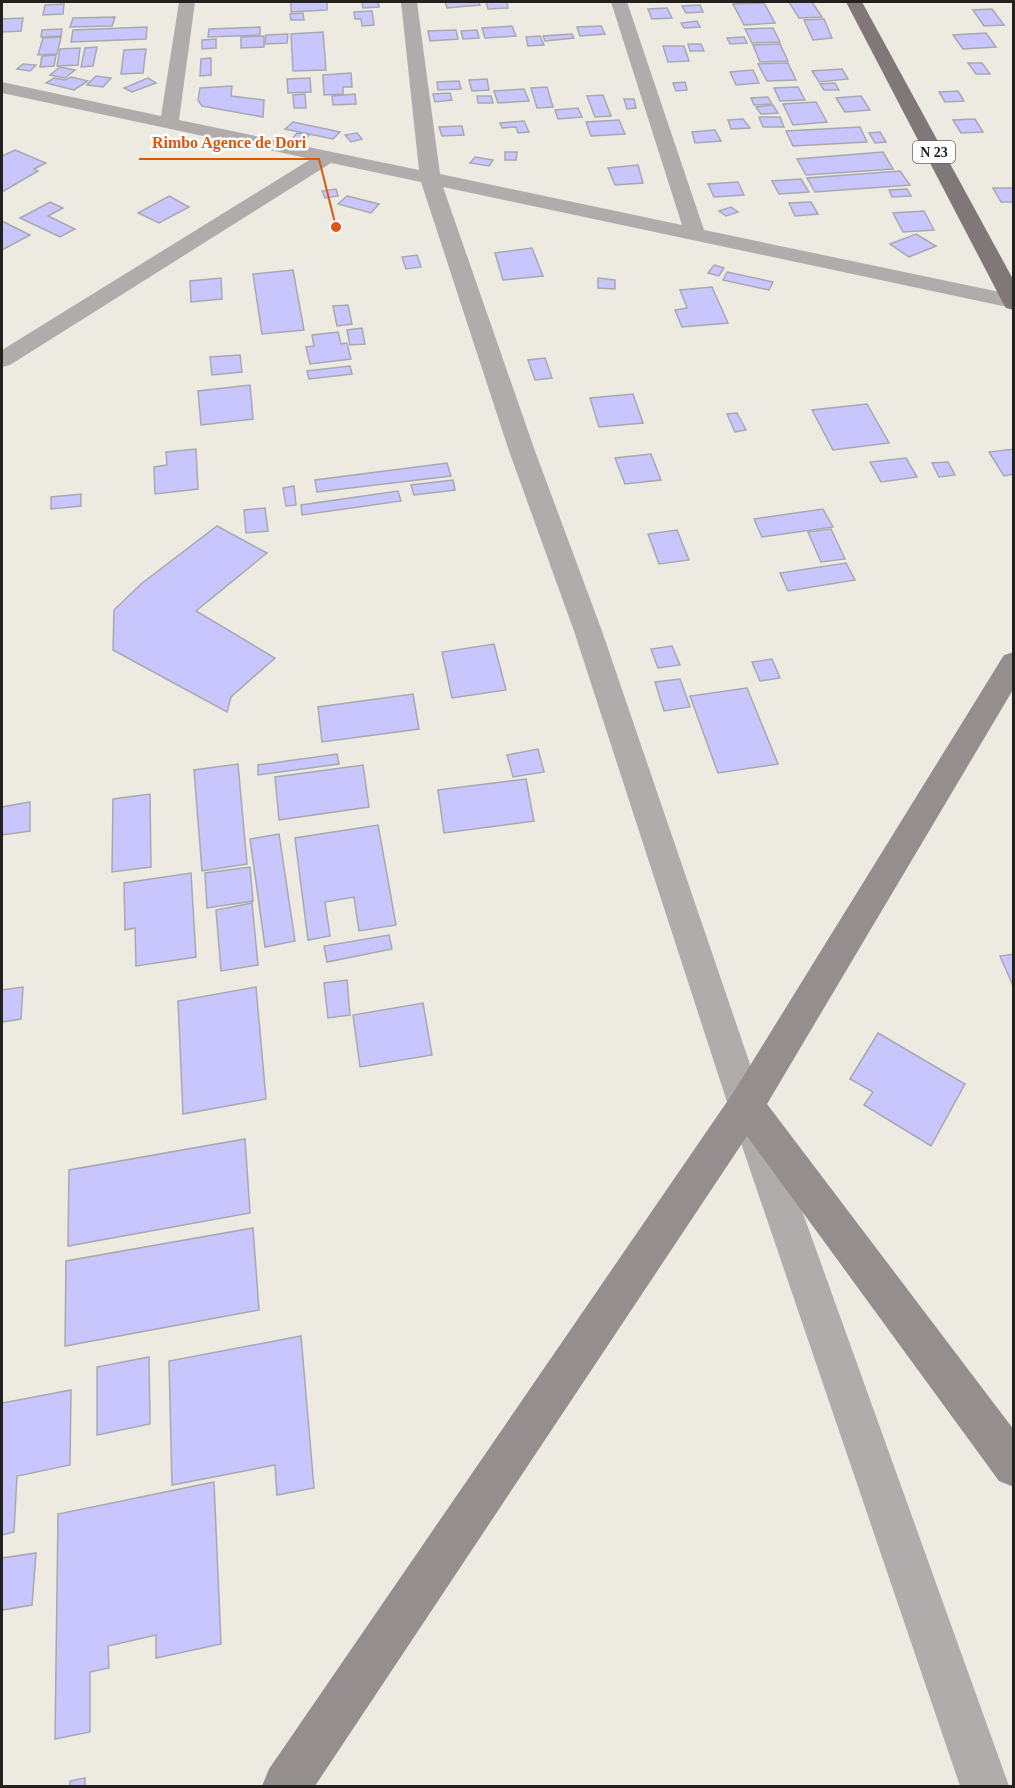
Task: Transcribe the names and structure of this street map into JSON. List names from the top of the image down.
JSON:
{
  "streets": {
    "main road": ["N 23"]
  },
  "places": ["Rimbo Agence de Dori"]
}
